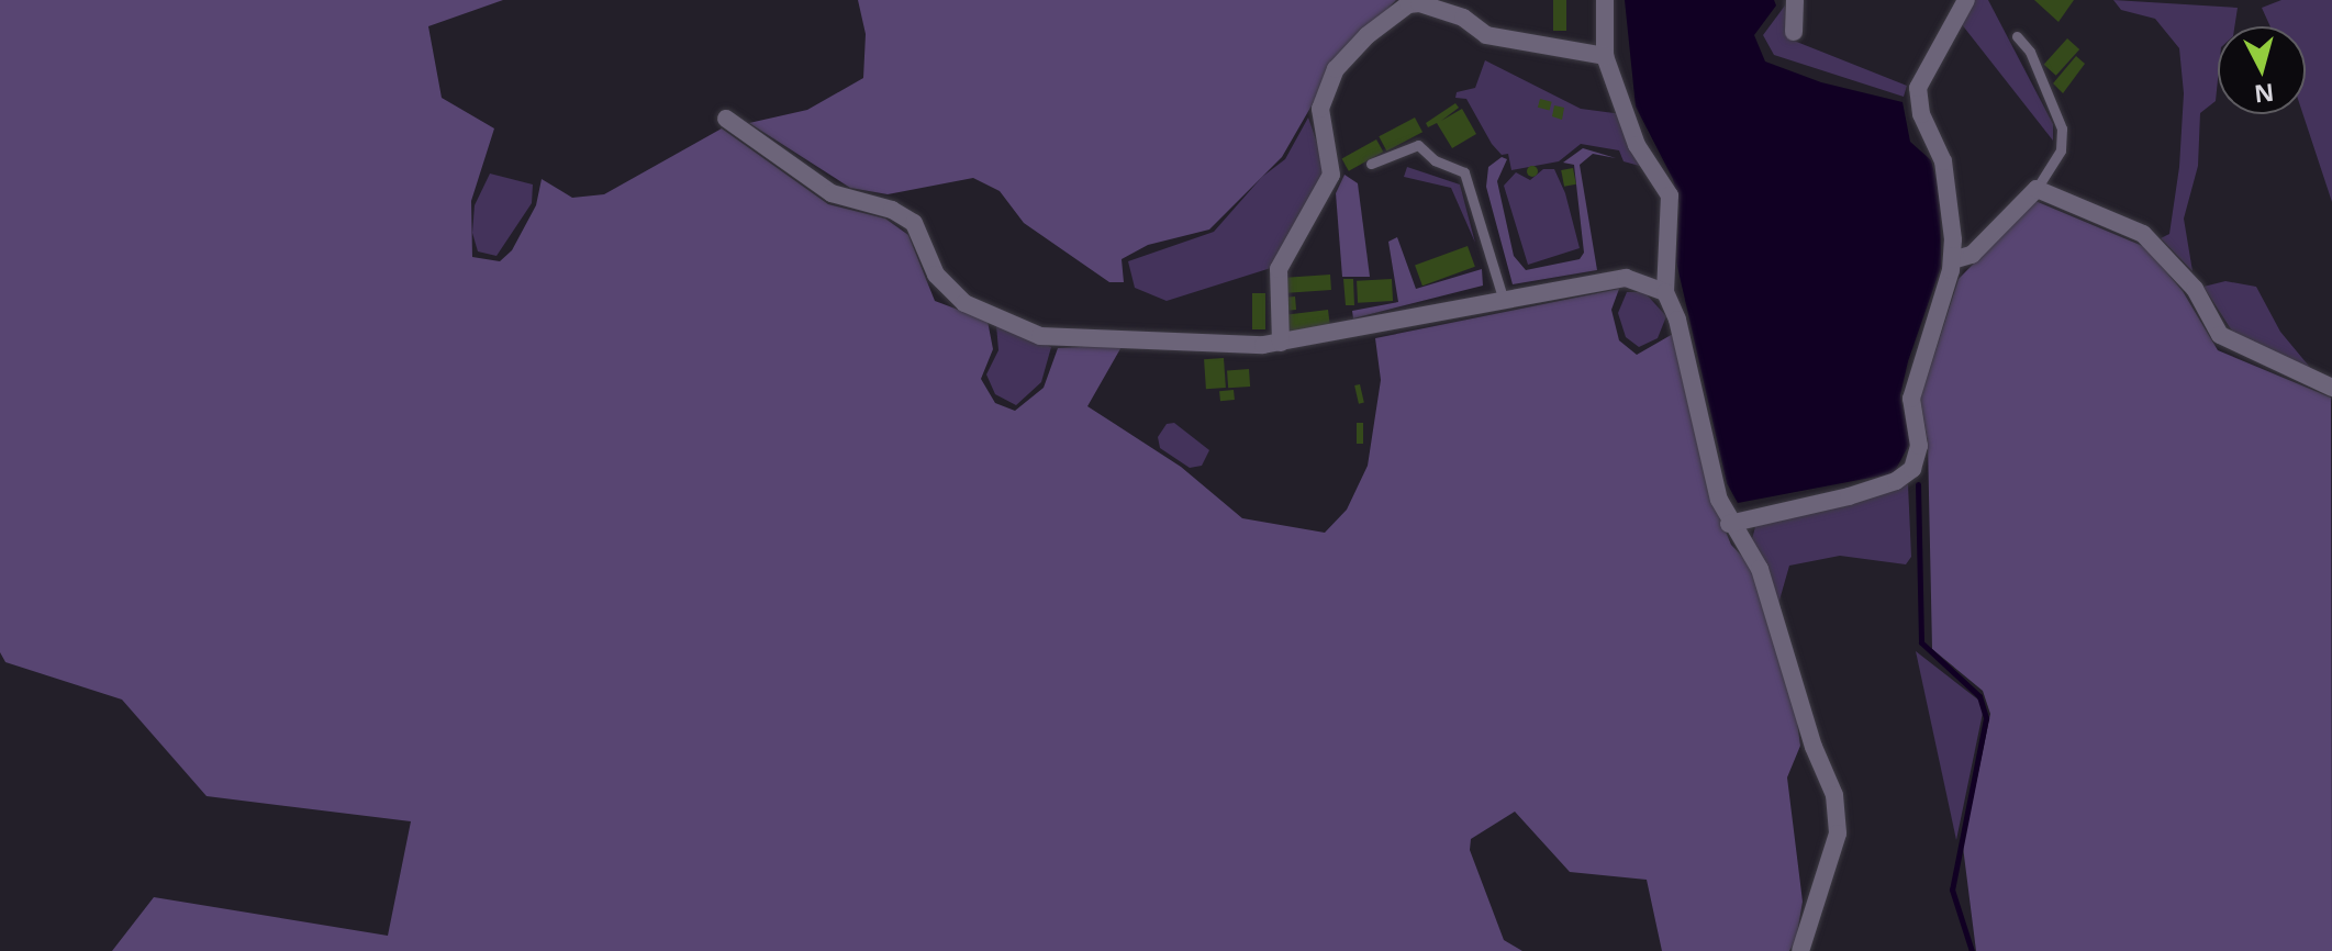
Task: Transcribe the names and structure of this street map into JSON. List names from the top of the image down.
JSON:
{
  "north": "bottom"
}
